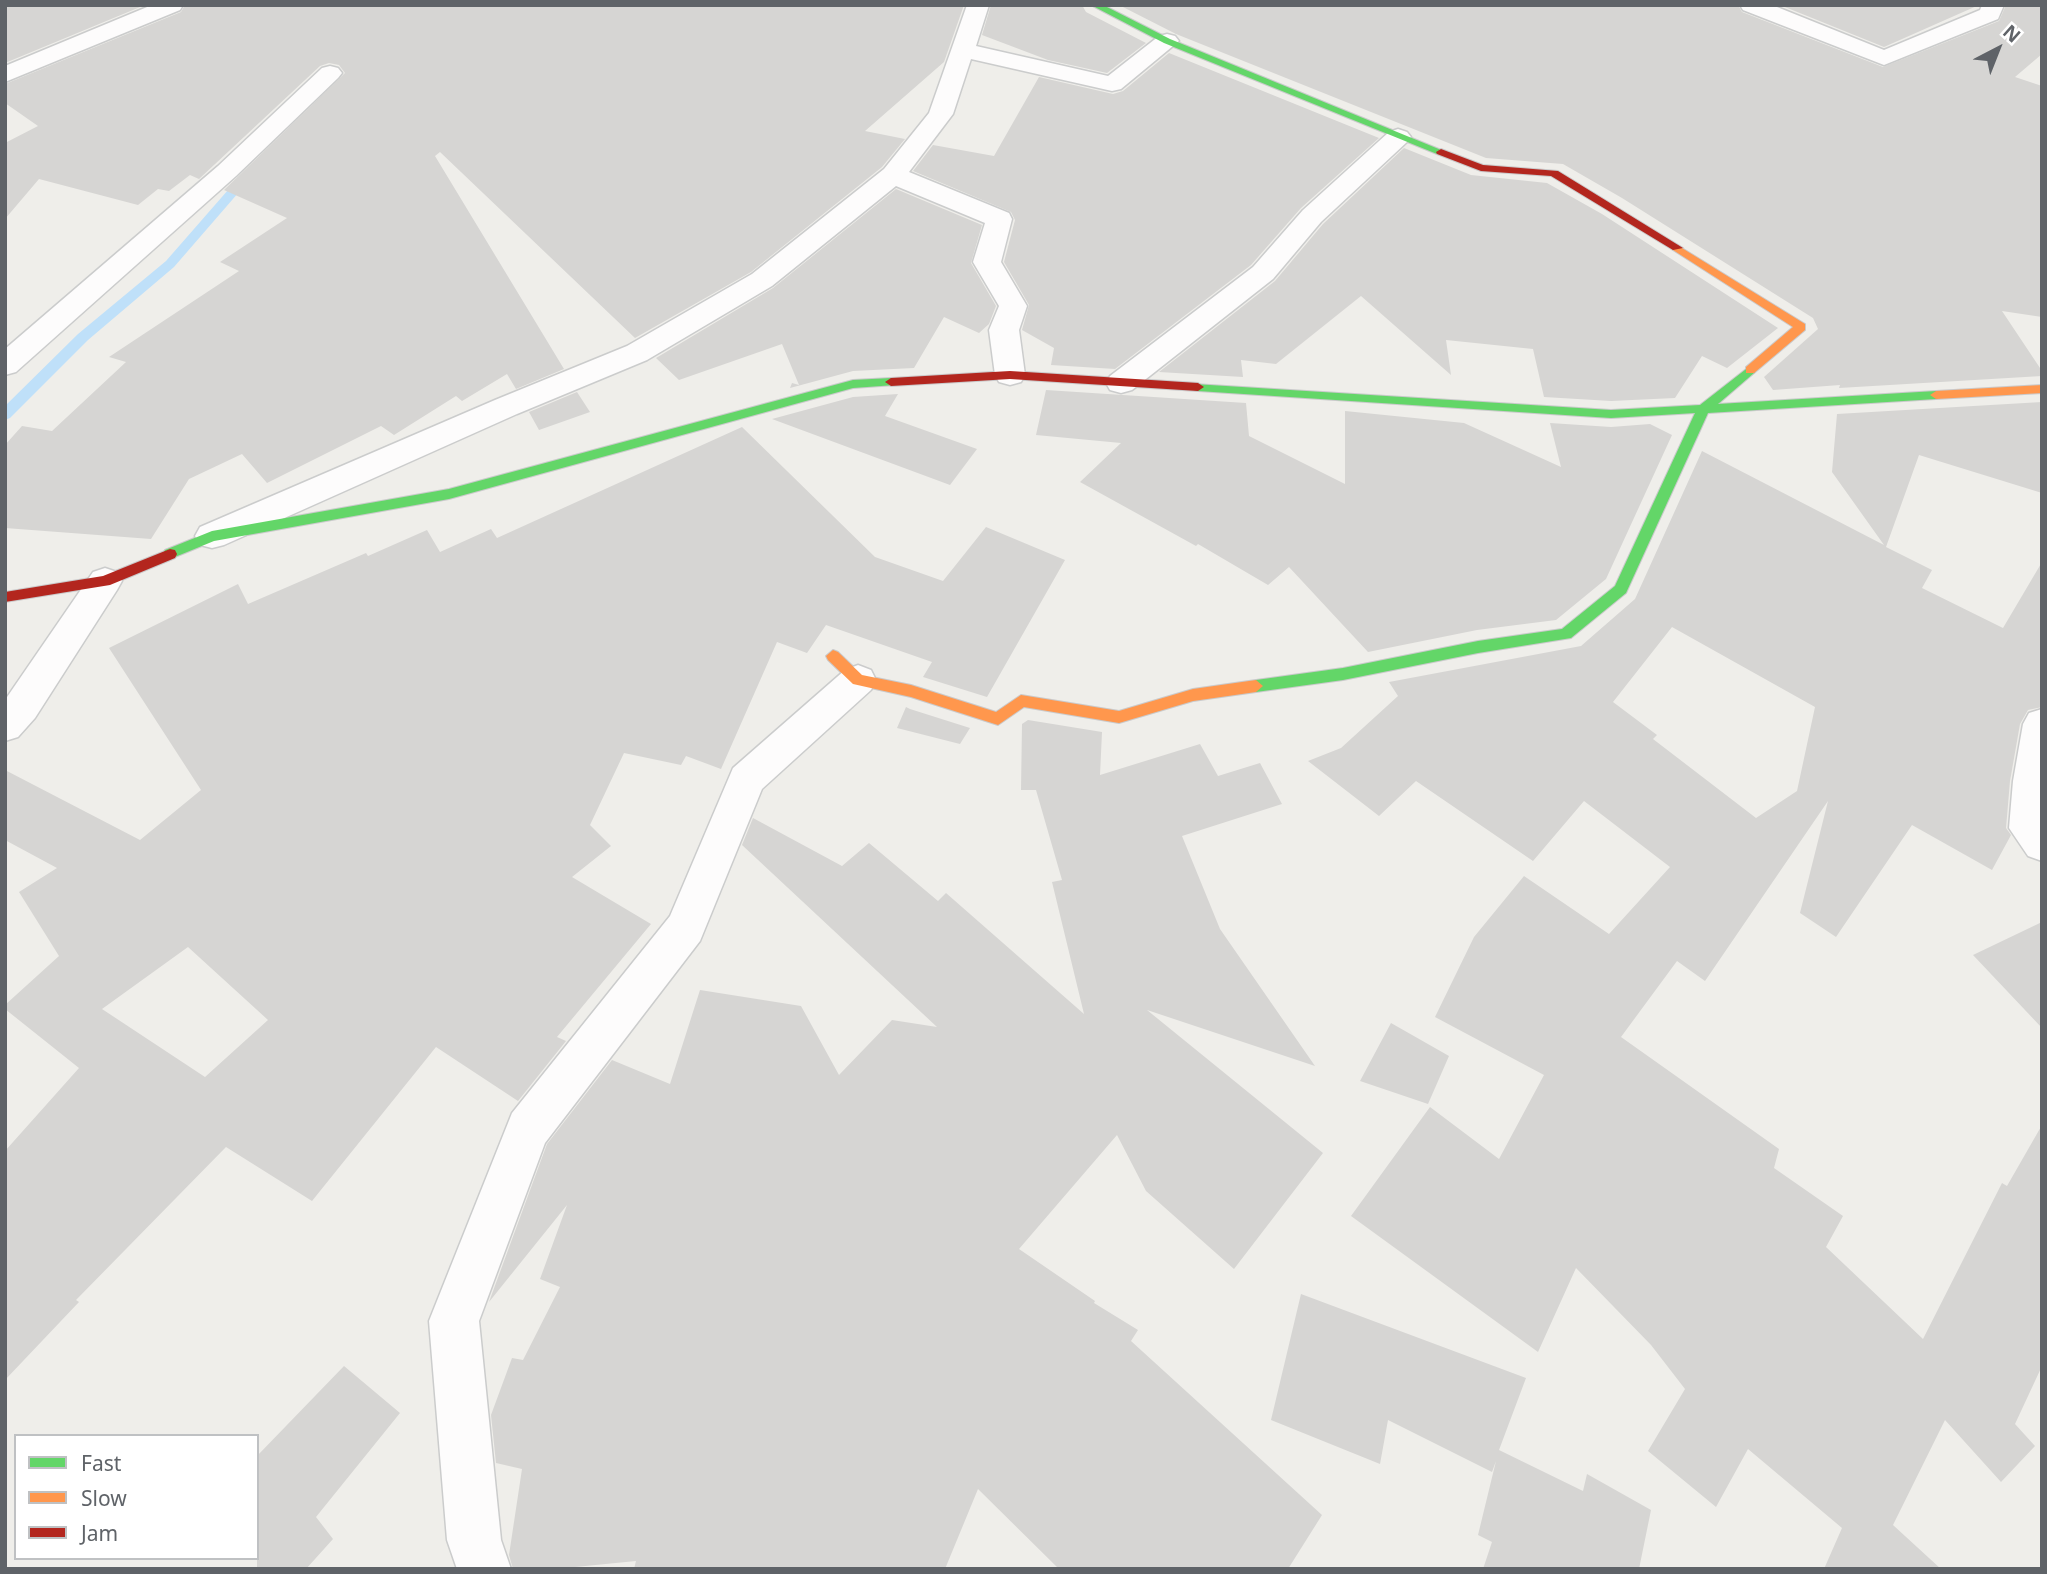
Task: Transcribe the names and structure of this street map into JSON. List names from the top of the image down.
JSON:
{
  "legend": ["Fast", "Slow", "Jam"],
  "north": "top right"
}
